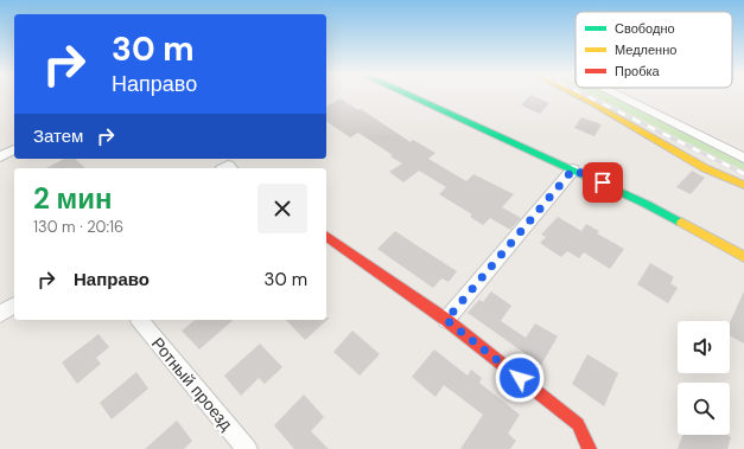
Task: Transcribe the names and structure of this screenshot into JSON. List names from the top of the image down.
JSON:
{
  "streets": {
    "street": ["Ротный проезд"]
  },
  "legend": ["Свободно", "Медленно", "Пробка"],
  "page": {
    "turn": ["30 m", "Направо"],
    "then": "Затем",
    "heading": ["2 мин", "130 m · 20:16"],
    "list": [
      {
        "name": "Направо",
        "value": "30 m"
      }
    ]
  }
}
